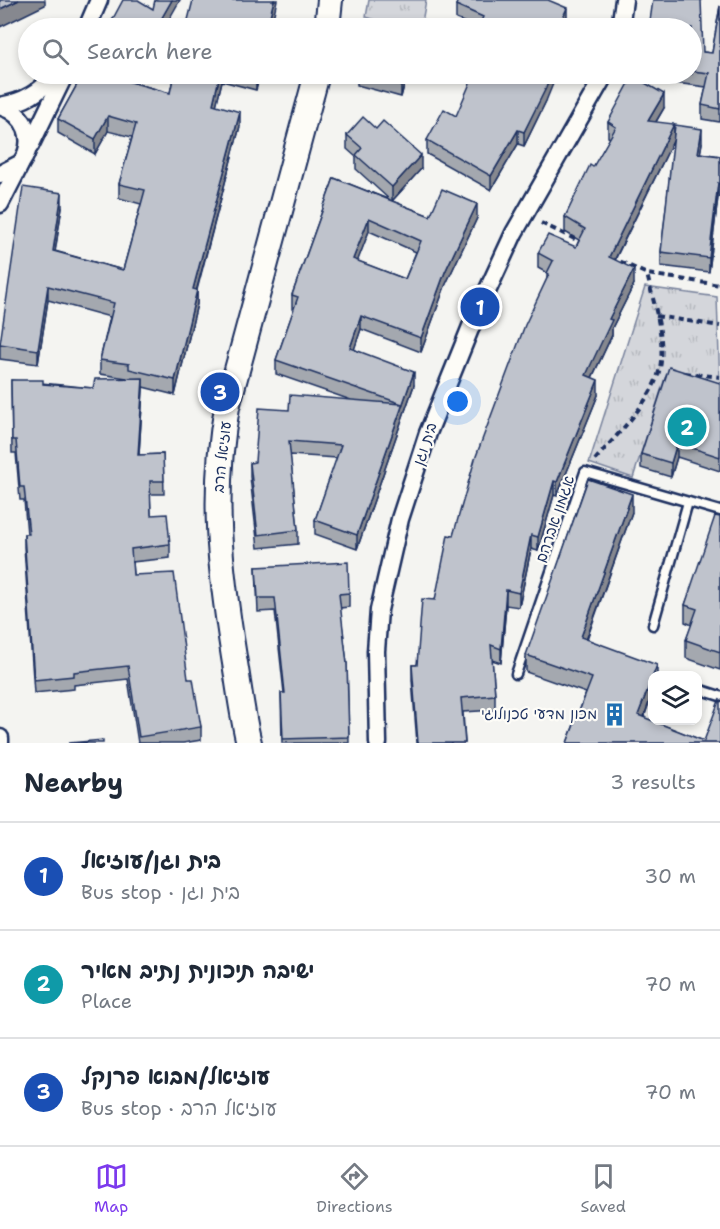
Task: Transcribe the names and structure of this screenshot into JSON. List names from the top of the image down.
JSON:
{
  "streets": {
    "street": ["בית וגן", "עוזיאל הרב"],
    "lane": ["אגמון אברהם"]
  },
  "places": {
    "building": ["מכון מדעי טכנולוגי"]
  },
  "page": {
    "search": "Search here",
    "pins": ["1", "3", "2"],
    "heading": ["Nearby", "3 results"],
    "list": [
      {
        "mark": "1",
        "name": "בית וגן/עוזיאל",
        "note": "Bus stop · בית וגן",
        "value": "30 m"
      },
      {
        "mark": "2",
        "name": "ישיבה תיכונית נתיב מאיר",
        "note": "Place",
        "value": "70 m"
      },
      {
        "mark": "3",
        "name": "עוזיאל/מבוא פרנקל",
        "note": "Bus stop · עוזיאל הרב",
        "value": "70 m"
      }
    ],
    "nav": ["Map", "Directions", "Saved"]
  }
}
